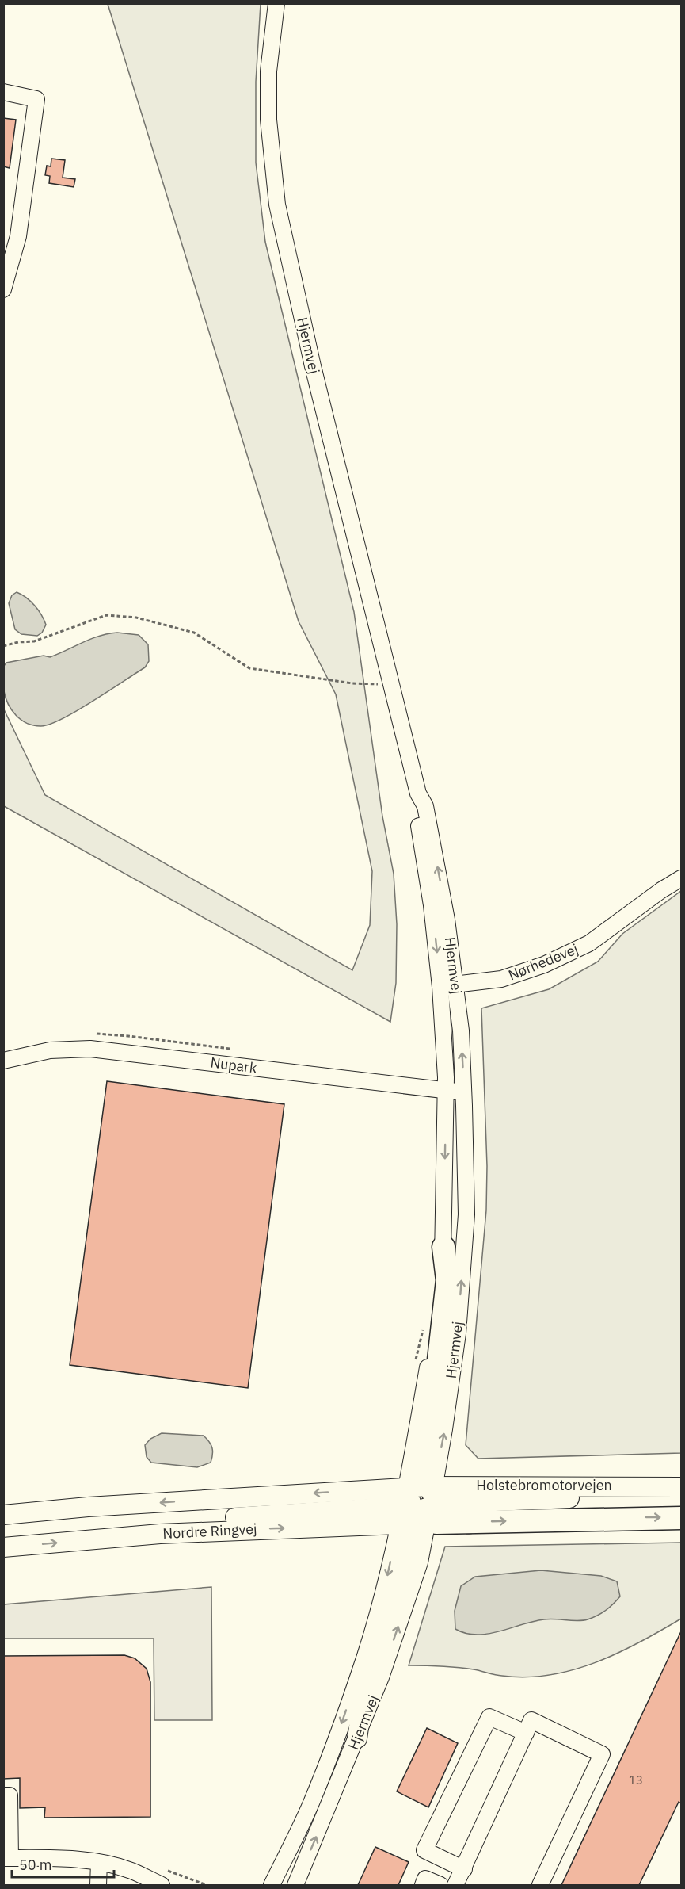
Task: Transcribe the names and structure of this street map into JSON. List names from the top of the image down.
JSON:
{
  "streets": {
    "main road": ["Nordre Ringvej"],
    "street": ["Hjermvej", "Nørhedevej", "Nupark"]
  },
  "crossings": [
    ["Hjermvej", "Nørhedevej"],
    ["Hjermvej", "Nupark"],
    ["Hjermvej", "Nordre Ringvej"]
  ],
  "house_numbers": ["13"],
  "scale_bar": "50 m"
}
